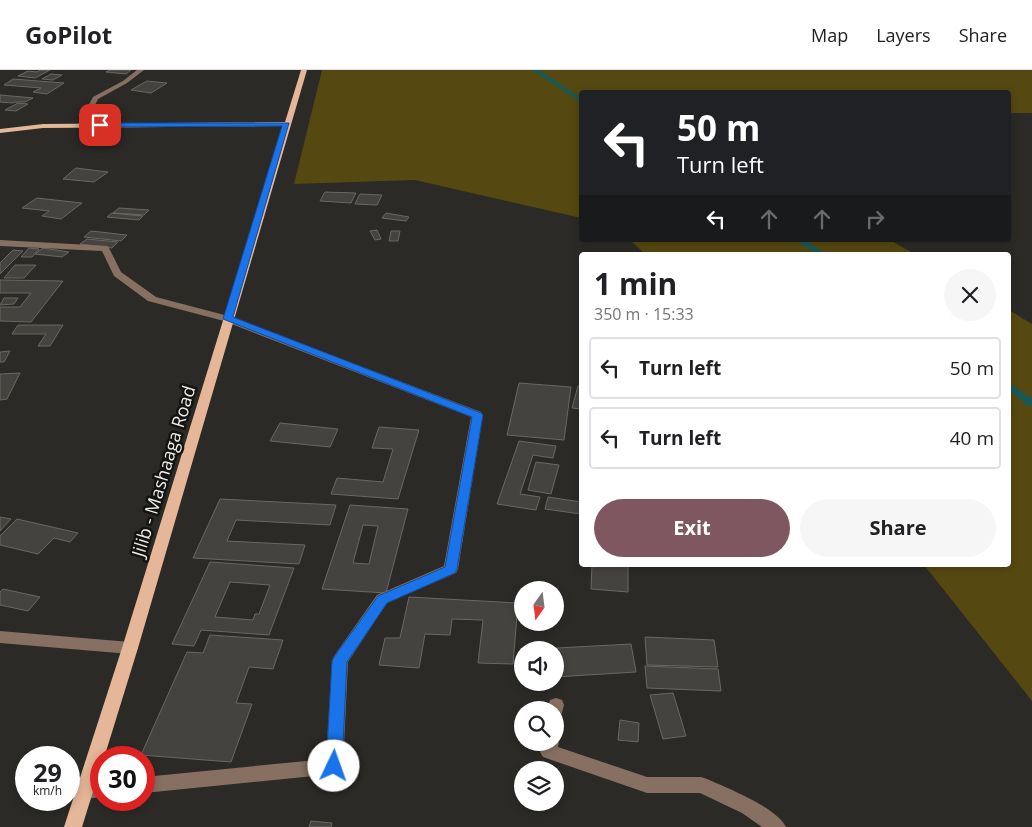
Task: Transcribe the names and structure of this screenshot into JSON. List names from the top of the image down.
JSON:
{
  "streets": {
    "main road": ["Jilib - Mashaaga Road"]
  },
  "north": "bottom",
  "page": {
    "header": "GoPilot",
    "nav": ["Map", "Layers", "Share"],
    "turn": ["50 m", "Turn left"],
    "heading": ["1 min", "350 m · 15:33"],
    "list": [
      {
        "name": "Turn left",
        "value": "50 m"
      },
      {
        "name": "Turn left",
        "value": "40 m"
      }
    ],
    "buttons": ["Exit", "Share"],
    "speed": "29 km/h",
    "limit": "30"
  }
}
